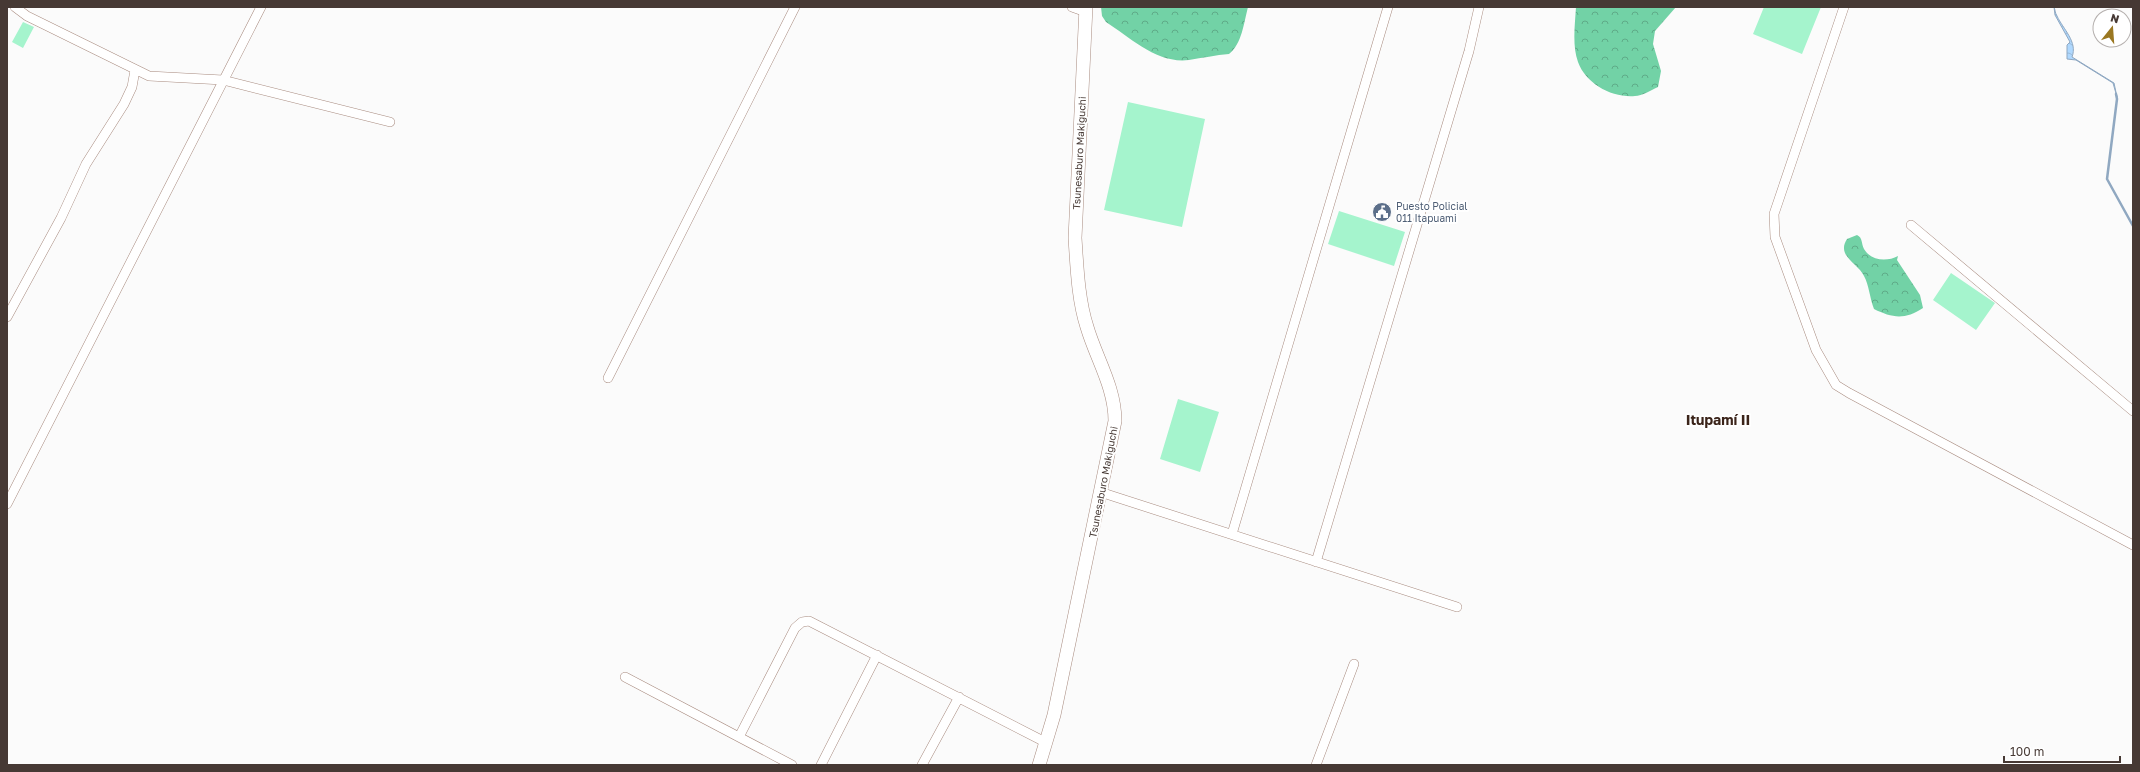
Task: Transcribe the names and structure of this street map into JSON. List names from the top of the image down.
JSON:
{
  "streets": {
    "street": ["Tsunesaburo Makiguchi"]
  },
  "districts": ["Itupamí II"],
  "places": {
    "public building": ["Puesto Policial 011 Itapuami"]
  },
  "scale_bar": "100 m",
  "north": "top"
}
